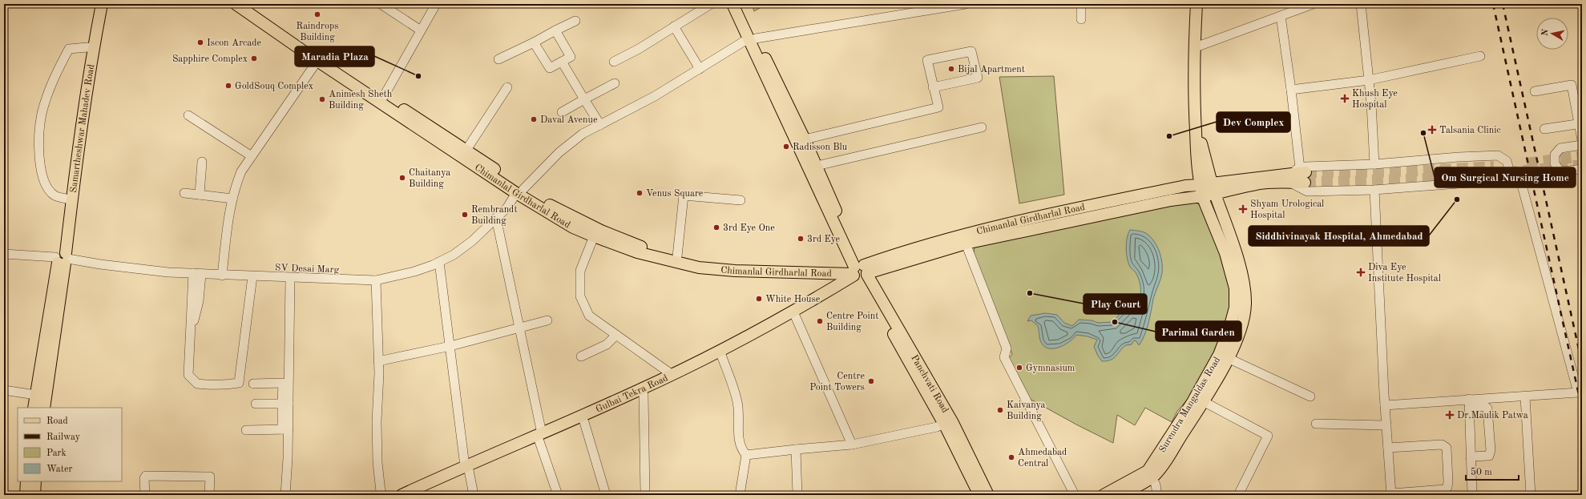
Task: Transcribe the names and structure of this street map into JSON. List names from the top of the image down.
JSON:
{
  "streets": {
    "main road": [
      "Samartheshwar Mahadev Road",
      "Chimanlal Girdharlal Road",
      "Panchvati Road",
      "Gulbai Tekra Road",
      "Surendra Mangaldas Road"
    ],
    "street": ["SV Desai Marg"]
  },
  "crossings": [
    ["Samartheshwar Mahadev Road", "SV Desai Marg"],
    ["Chimanlal Girdharlal Road", "SV Desai Marg"],
    ["Chimanlal Girdharlal Road", "Panchvati Road"],
    ["Chimanlal Girdharlal Road", "Gulbai Tekra Road"],
    ["Chimanlal Girdharlal Road", "Surendra Mangaldas Road"],
    ["Panchvati Road", "Gulbai Tekra Road"]
  ],
  "places": {
    "other": [
      "Raindrops Building",
      "Iscon Arcade",
      "Sapphire Complex",
      "Bijal Apartment",
      "Maradia Plaza",
      "GoldSouq Complex",
      "Animesh Sheth Building",
      "Daval Avenue",
      "Om Surgical Nursing Home",
      "Dev Complex",
      "Radisson Blu",
      "Chaitanya Building",
      "Venus Square",
      "Siddhivinayak Hospital, Ahmedabad",
      "Rembrandt Building",
      "3rd Eye One",
      "3rd Eye",
      "Play Court",
      "White House",
      "Centre Point Building",
      "Parimal Garden",
      "Gymnasium",
      "Centre Point Towers",
      "Kaivanya Building",
      "Ahmedabad Central"
    ],
    "health": [
      "Khush Eye Hospital",
      "Talsania Clinic",
      "Shyam Urological Hospital",
      "Diva Eye Institute Hospital",
      "Dr.Maulik Patwa"
    ]
  },
  "legend": [
    "Road",
    "Railway",
    "Park",
    "Water"
  ],
  "scale_bar": "50 m",
  "north": "left"
}
